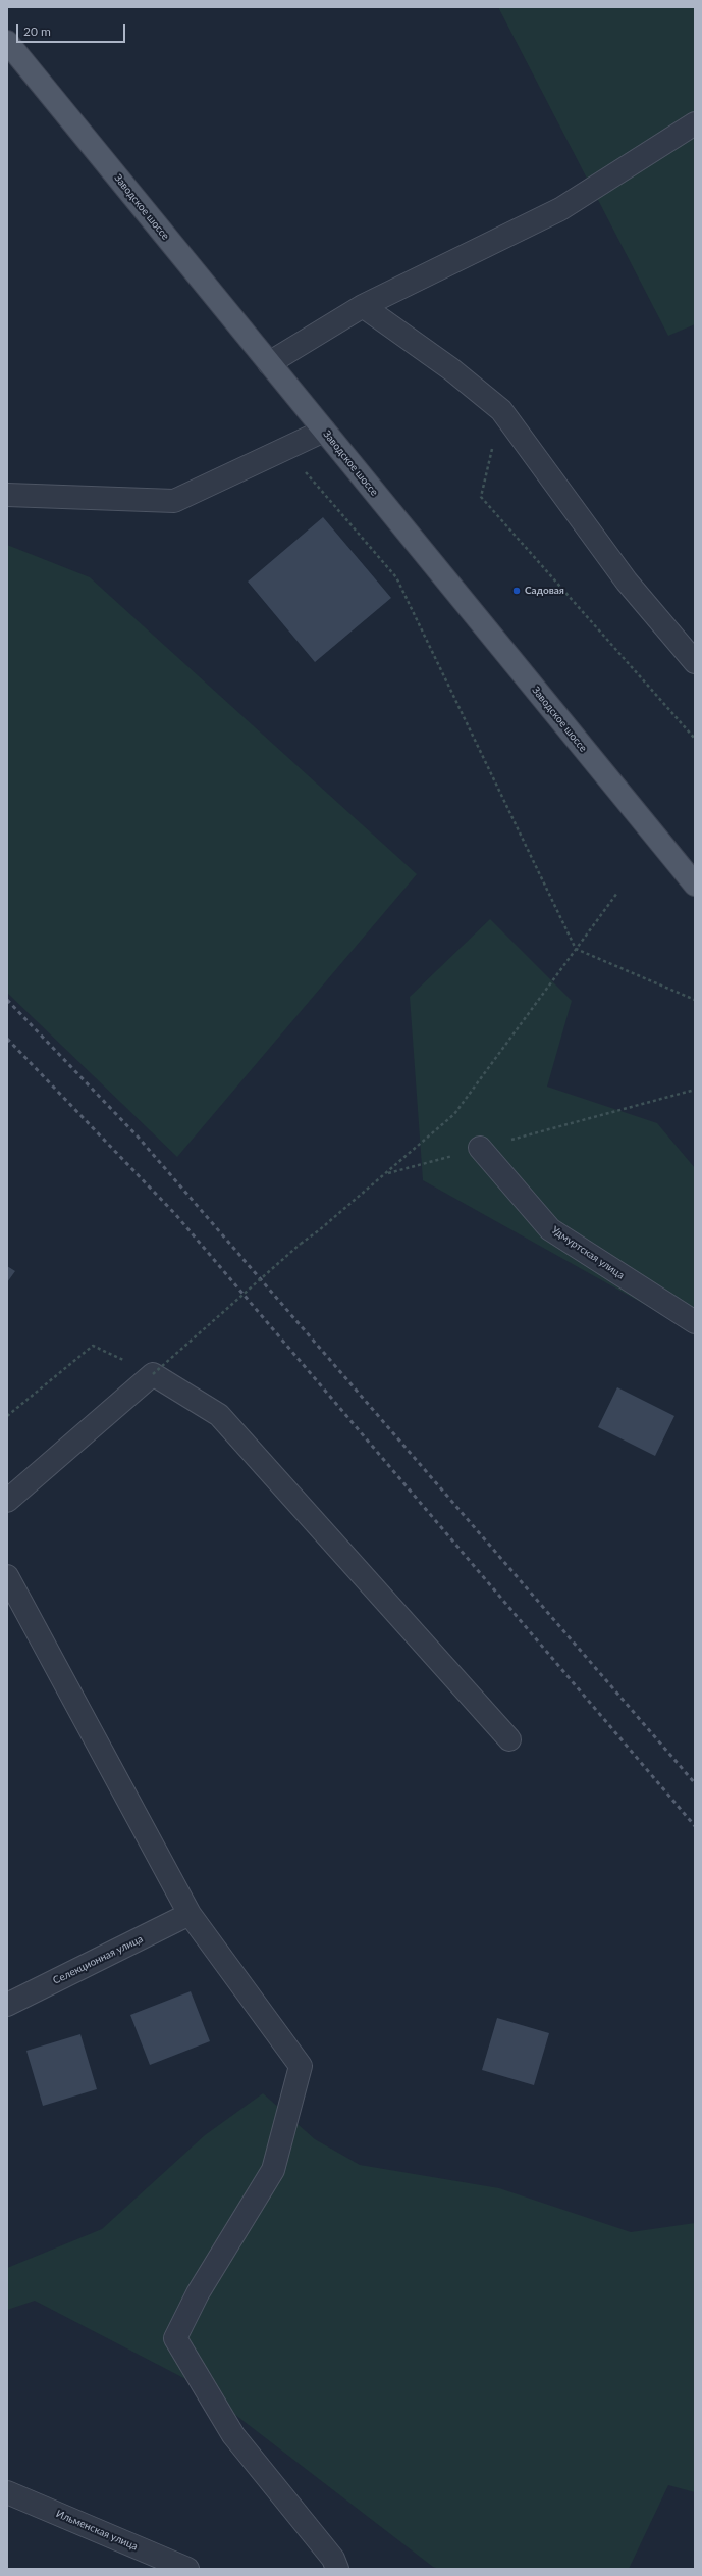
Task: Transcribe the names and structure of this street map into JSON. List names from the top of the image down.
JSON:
{
  "streets": {
    "main road": ["Заводское шоссе"],
    "street": ["Удмуртская улица", "Селекционная улица", "Ильменская улица"]
  },
  "places": ["Садовая"],
  "scale_bar": "20 m"
}
